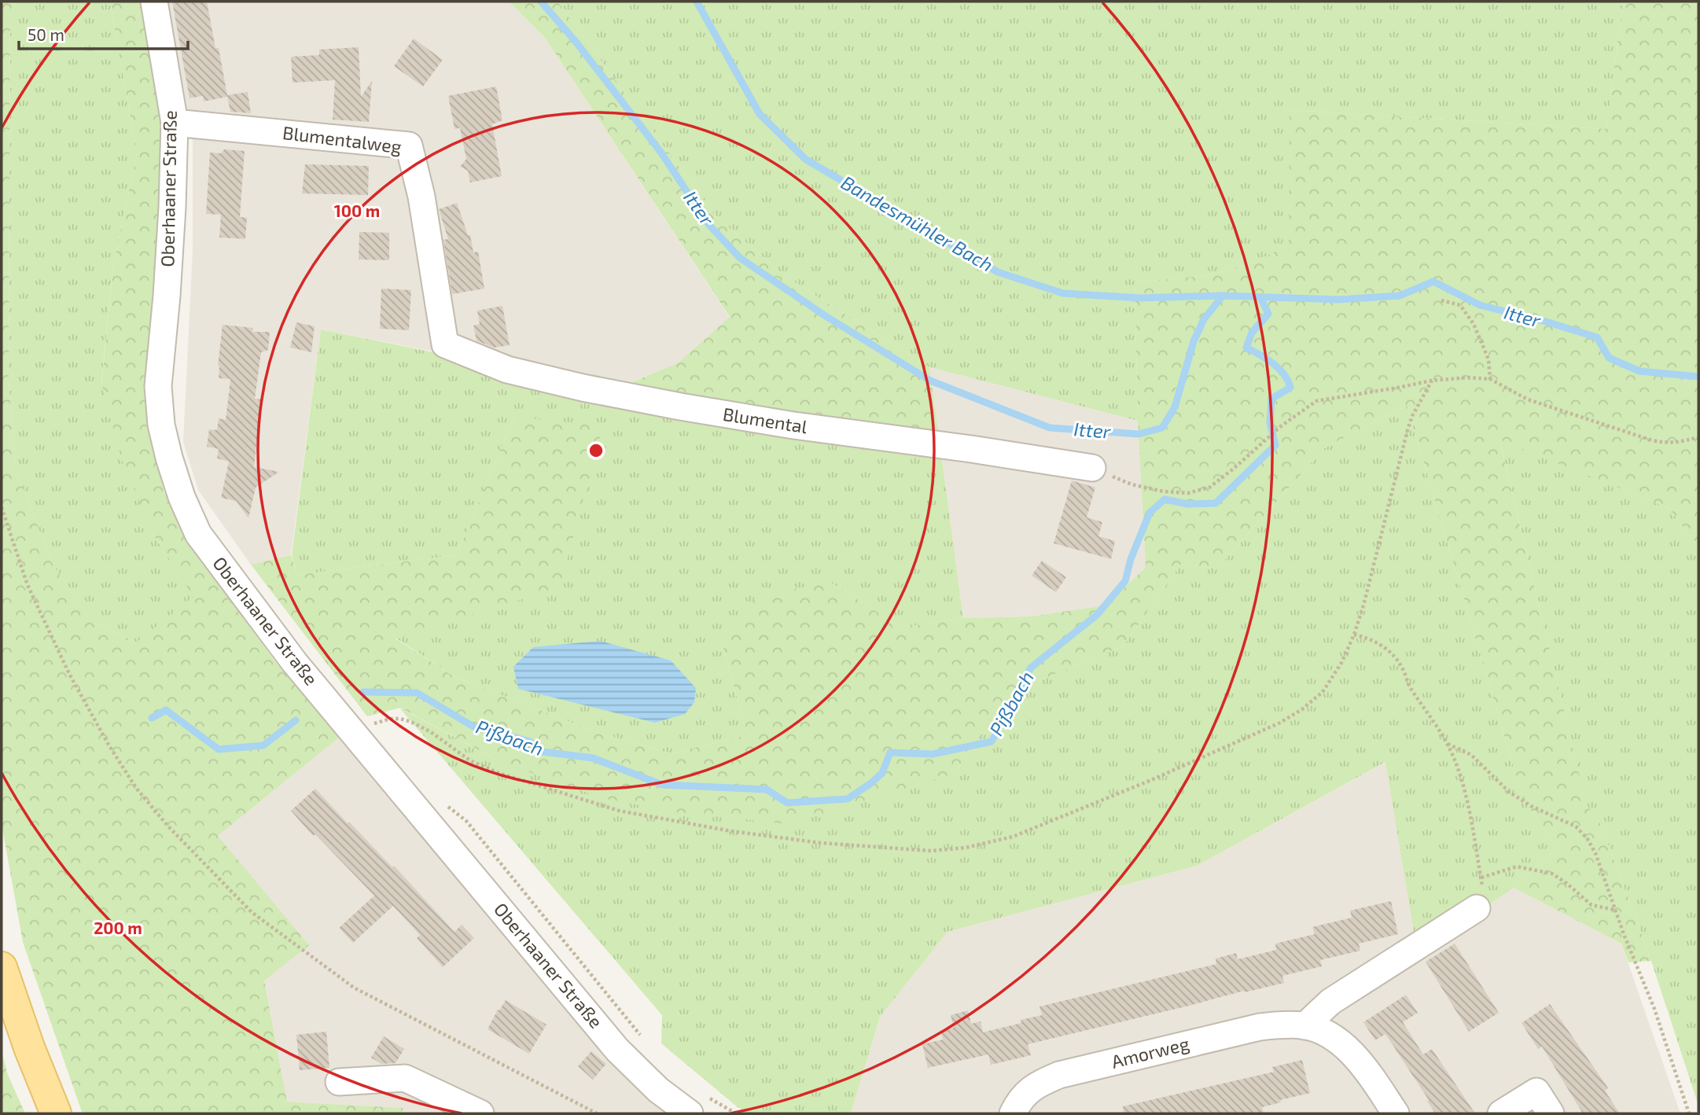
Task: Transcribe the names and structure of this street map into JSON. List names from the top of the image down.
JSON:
{
  "streets": {
    "street": [
      "Blumentalweg",
      "Oberhaaner Straße",
      "Blumental",
      "Amorweg"
    ]
  },
  "crossings": [
    ["Blumentalweg", "Oberhaaner Straße"],
    ["Blumentalweg", "Blumental"]
  ],
  "water": ["Itter", "Bandesmühler Bach", "Pißbach"],
  "scale_bar": "50 m",
  "rings": ["100 m", "200 m"]
}
